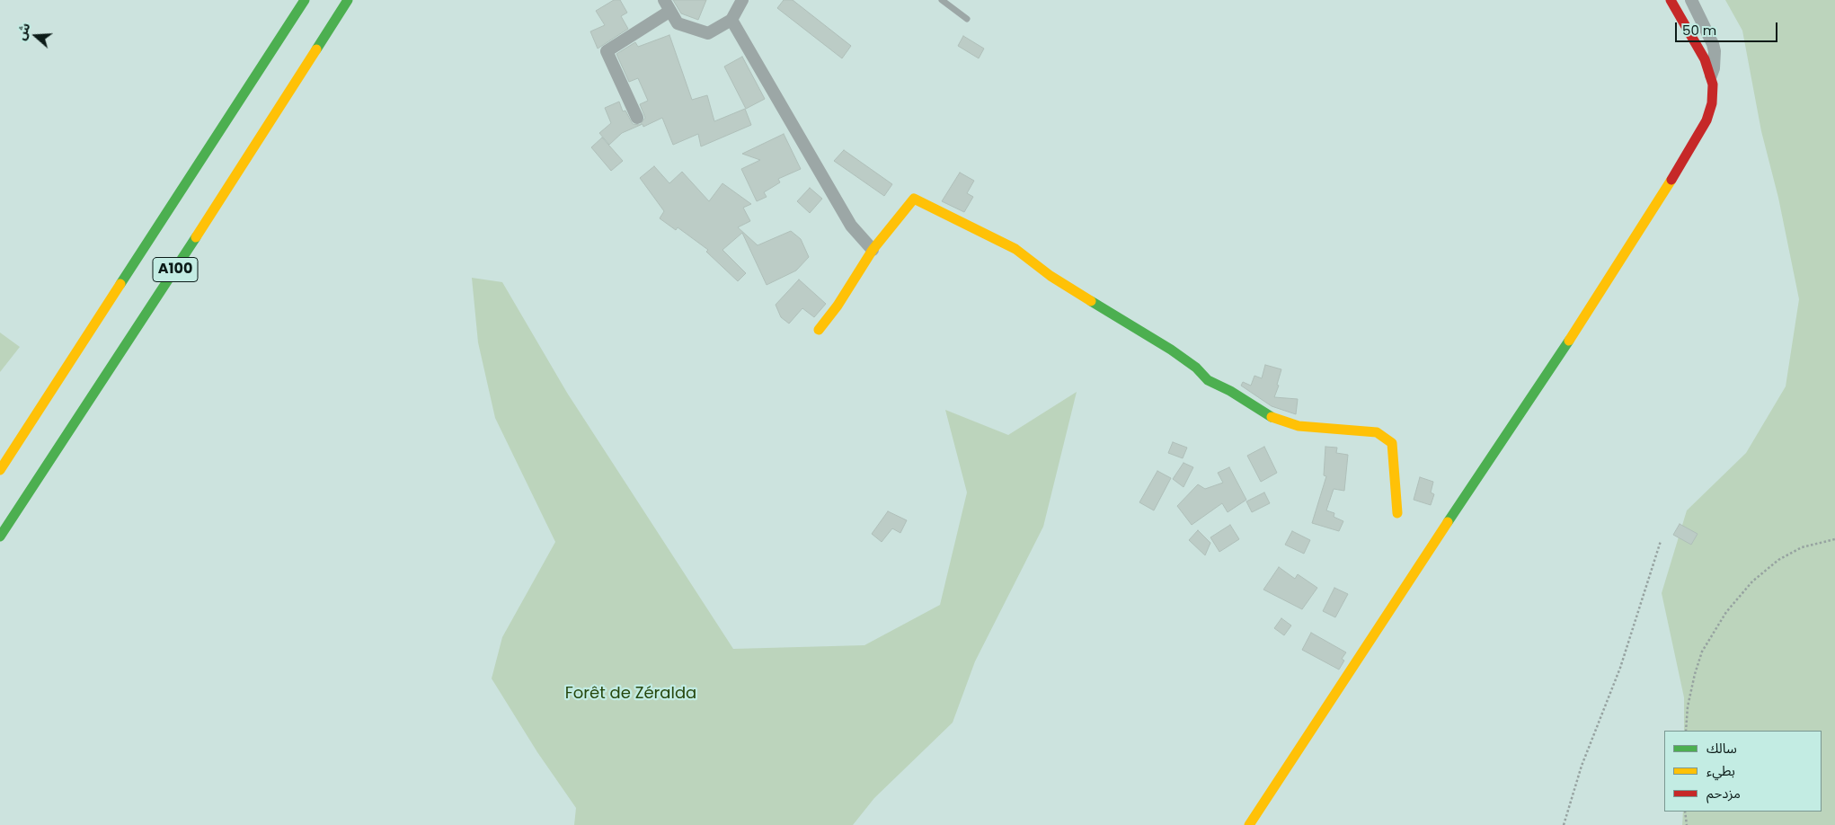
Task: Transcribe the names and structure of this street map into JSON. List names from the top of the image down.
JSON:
{
  "streets": {
    "main road": ["A100"]
  },
  "parks": ["Forêt de Zéralda"],
  "legend": ["سالك", "بطيء", "مزدحم"],
  "scale_bar": "50 m",
  "north": "left"
}
